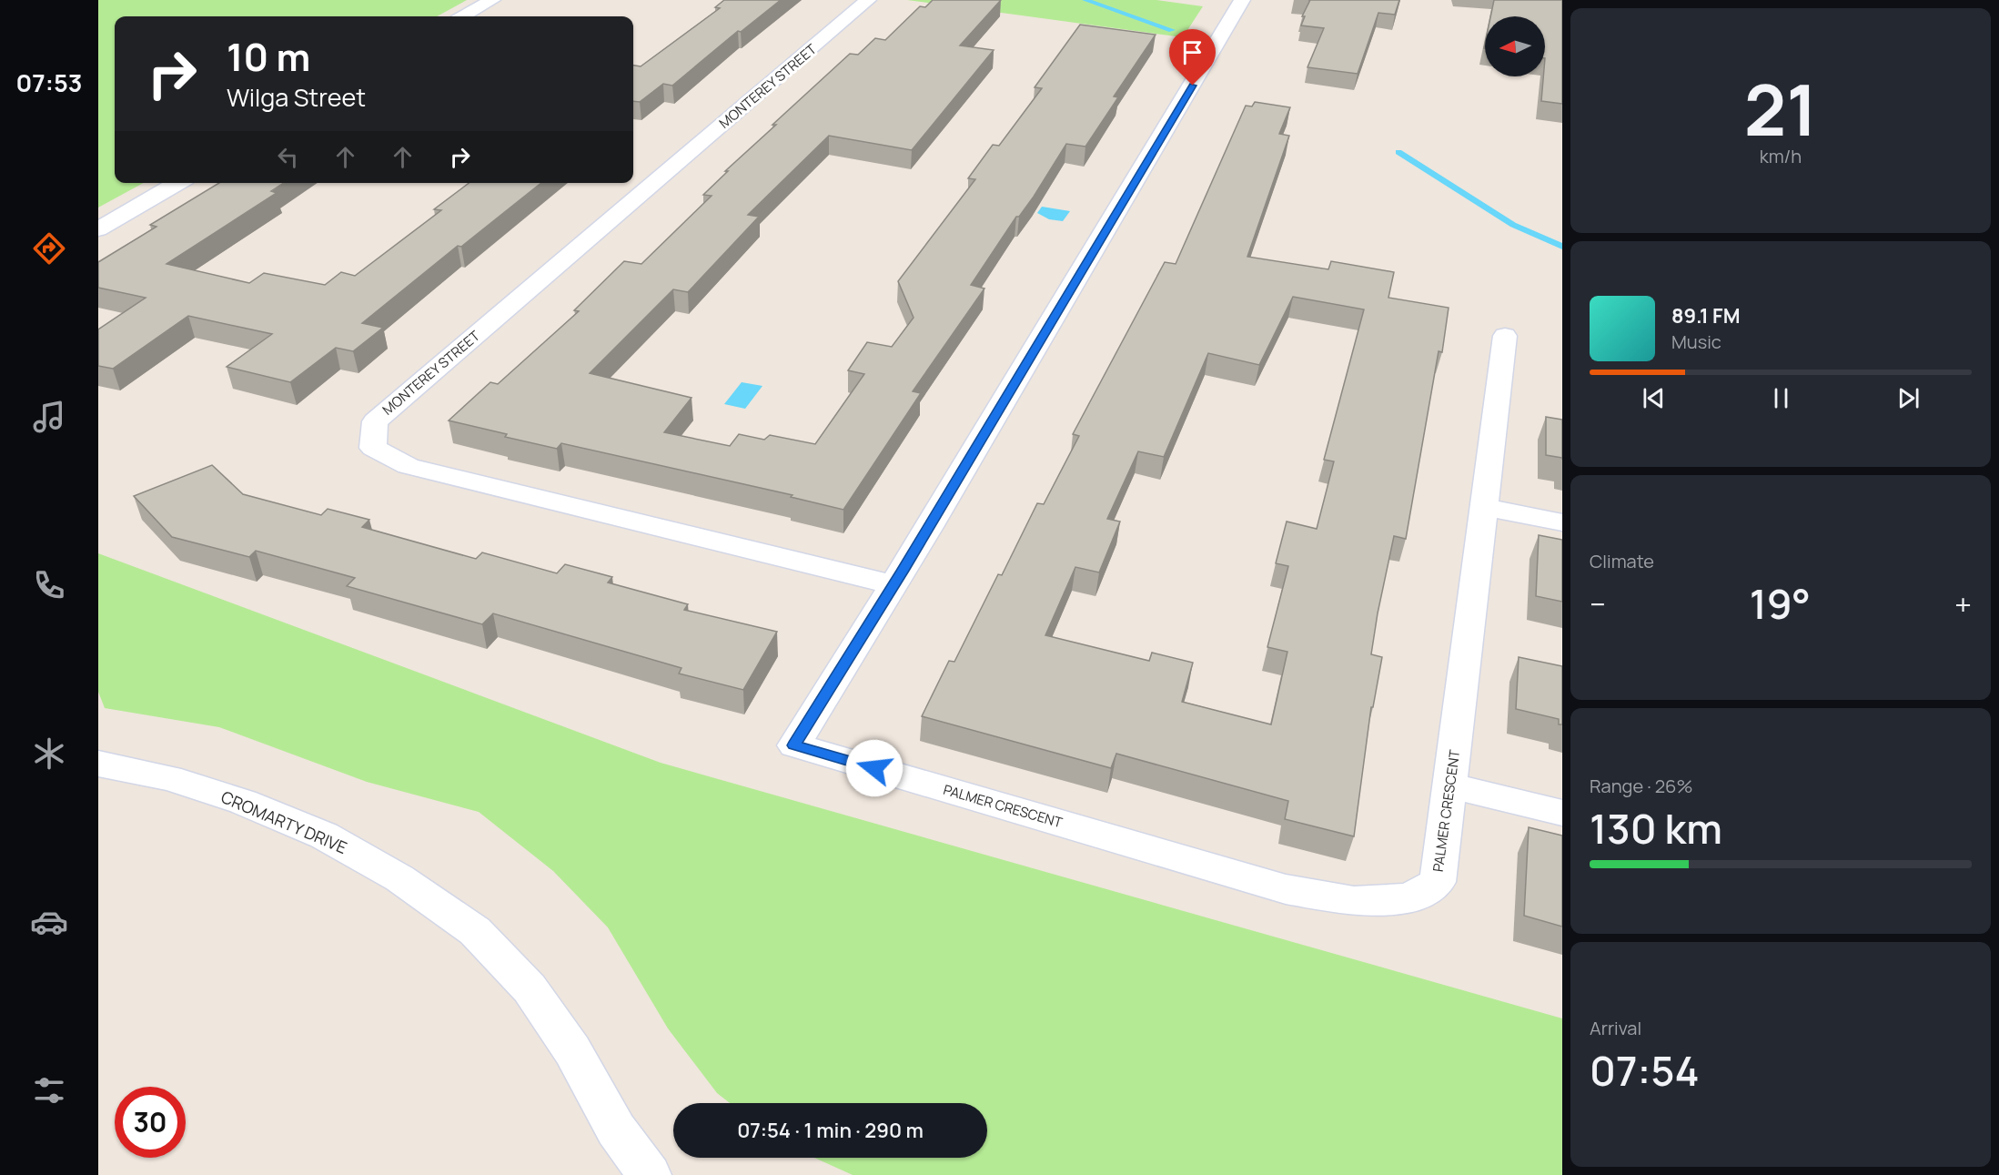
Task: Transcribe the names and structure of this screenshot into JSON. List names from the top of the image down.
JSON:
{
  "streets": {
    "street": ["MONTEREY STREET", "PALMER CRESCENT", "CROMARTY DRIVE"]
  },
  "crossings": [
    ["MONTEREY STREET", "PALMER CRESCENT"]
  ],
  "north": "left",
  "page": {
    "tabs": "07:53",
    "tile": [
      ["21", "km/h"],
      "Climate",
      ["Range · 26%", "130 km"],
      ["Arrival", "07:54"]
    ],
    "turn": ["10 m", "Wilga Street"],
    "song": ["89.1 FM", "Music"],
    "heat": ["−", "19°", "+"],
    "limit": "30",
    "trip": "07:54 · 1 min · 290 m"
  }
}
